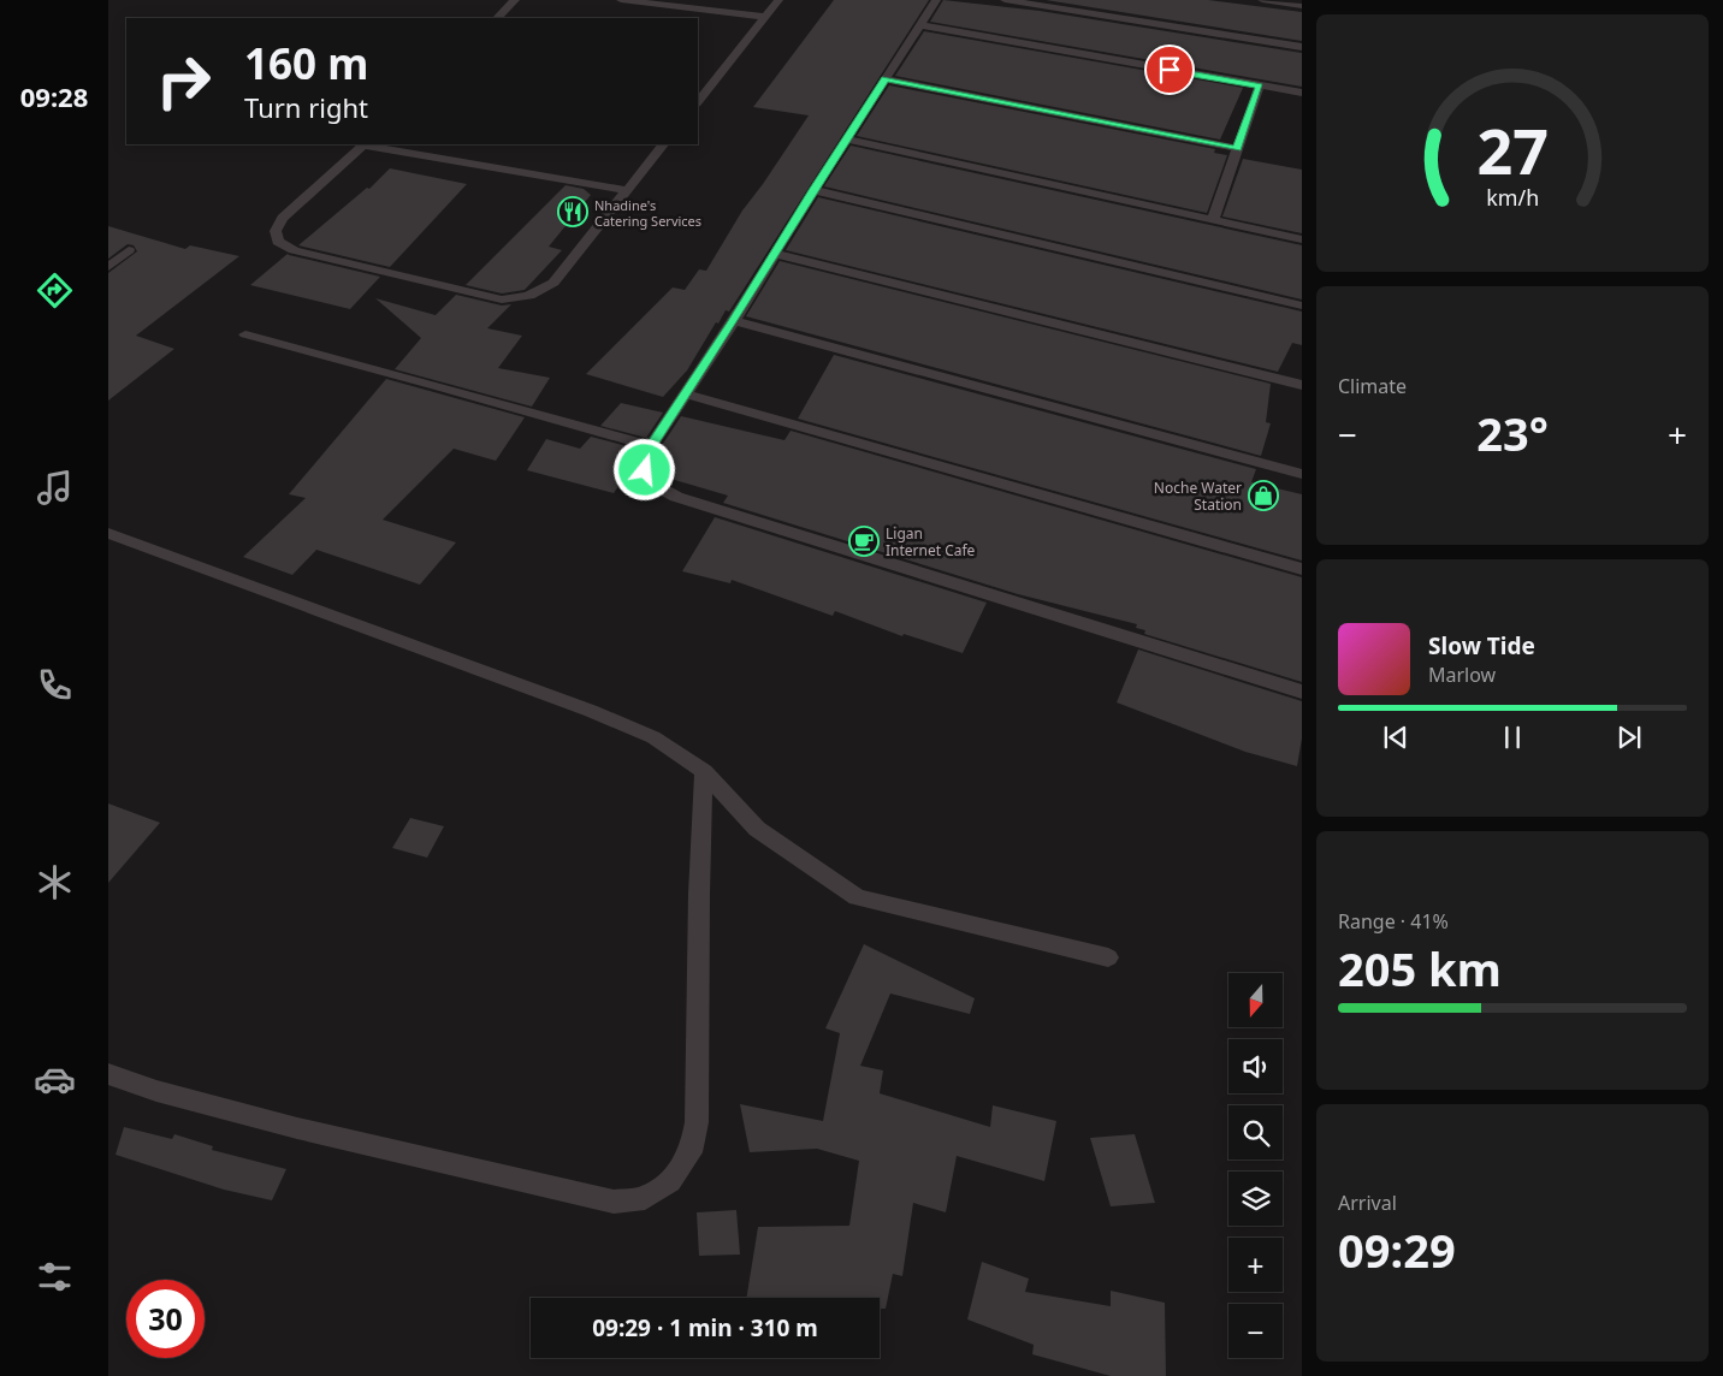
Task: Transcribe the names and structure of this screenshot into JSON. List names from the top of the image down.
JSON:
{
  "places": {
    "restaurant": ["Nhadine's Catering Services"],
    "shop": ["Noche Water Station"],
    "cafe": ["Ligan Internet Cafe"]
  },
  "north": "bottom",
  "page": {
    "tabs": "09:28",
    "turn": ["160 m", "Turn right"],
    "tile": [
      "Climate",
      ["Range · 41%", "205 km"],
      ["Arrival", "09:29"]
    ],
    "heat": ["−", "23°", "+"],
    "song": ["Slow Tide", "Marlow"],
    "map_buttons": ["+", "−"],
    "limit": "30",
    "trip": "09:29 · 1 min · 310 m",
    "gauge": ["27", "km/h"]
  }
}
